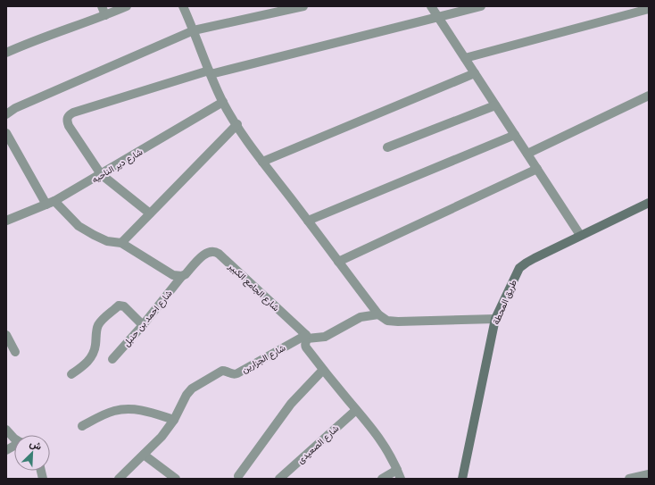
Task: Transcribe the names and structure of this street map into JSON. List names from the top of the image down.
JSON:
{
  "streets": {
    "street": [
      "شارع دير الناحيه",
      "شارع الجامع الكبير",
      "طريق المحطة",
      "شارع احمد بن حنبل",
      "شارع الجزارين",
      "شارع الصعيدى"
    ]
  },
  "crossings": [
    ["شارع الجامع الكبير", "شارع احمد بن حنبل"],
    ["شارع الجامع الكبير", "شارع الجزارين"]
  ],
  "north": "top right"
}
